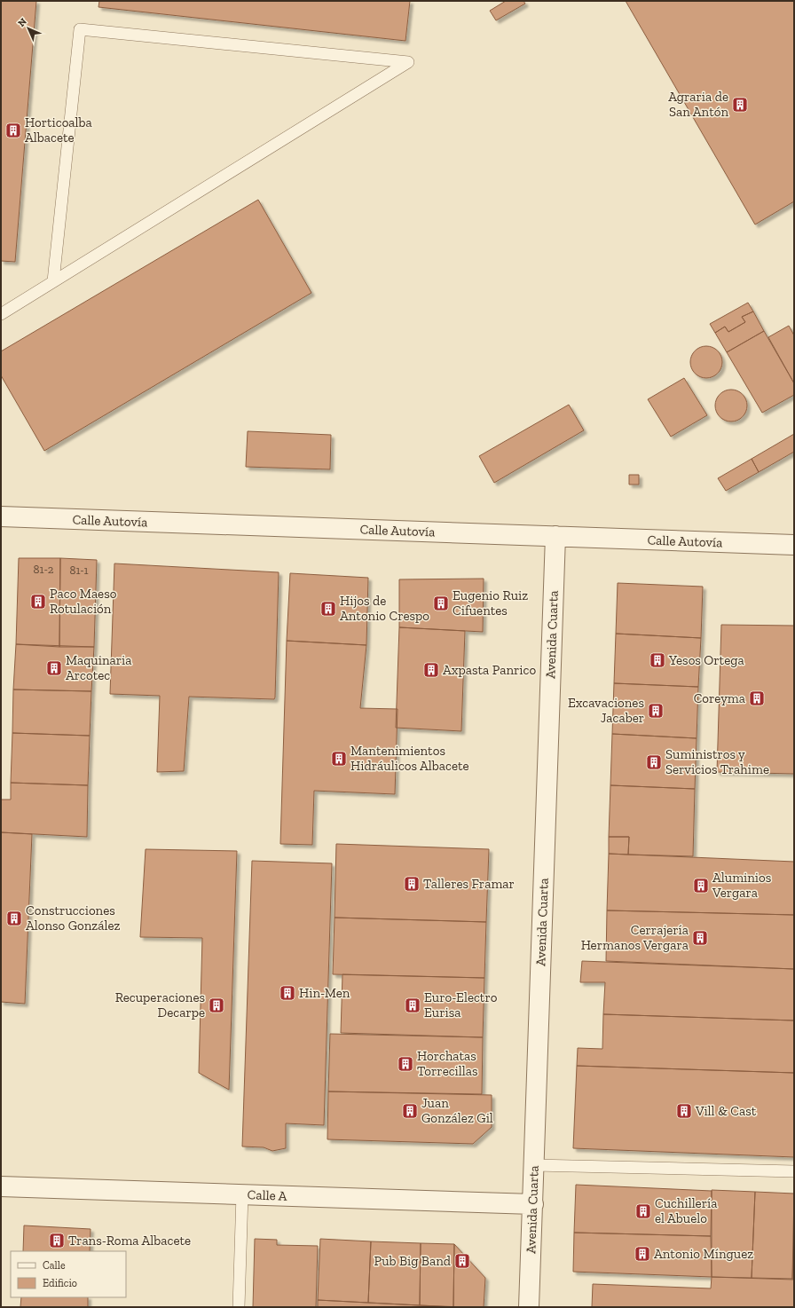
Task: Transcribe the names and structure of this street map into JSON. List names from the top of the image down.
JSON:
{
  "streets": {
    "street": ["Calle Autovía", "Avenida Cuarta", "Calle A"]
  },
  "crossings": [
    ["Calle Autovía", "Avenida Cuarta"],
    ["Avenida Cuarta", "Calle A"]
  ],
  "places": {
    "building": [
      "Agraria de San Antón",
      "Horticoalba Albacete",
      "Paco Maeso Rotulación",
      "Eugenio Ruiz Cifuentes",
      "Hijos de Antonio Crespo",
      "Yesos Ortega",
      "Maquinaria Arcotec",
      "Axpasta Panrico",
      "Coreyma",
      "Excavaciones Jacaber",
      "Mantenimientos Hidráulicos Albacete",
      "Suministros y Servicios Trahime",
      "Talleres Framar",
      "Aluminios Vergara",
      "Construcciones Alonso González",
      "Cerrajería Hermanos Vergara",
      "Hin-Men",
      "Recuperaciones Decarpe",
      "Euro-Electro Eurisa",
      "Horchatas Torrecillas",
      "Juan González Gil",
      "Vill & Cast",
      "Cuchillería el Abuelo",
      "Trans-Roma Albacete",
      "Antonio Mínguez",
      "Pub Big Band"
    ]
  },
  "house_numbers": ["81-2", "81-1"],
  "legend": ["Calle", "Edificio"],
  "north": "top left"
}
